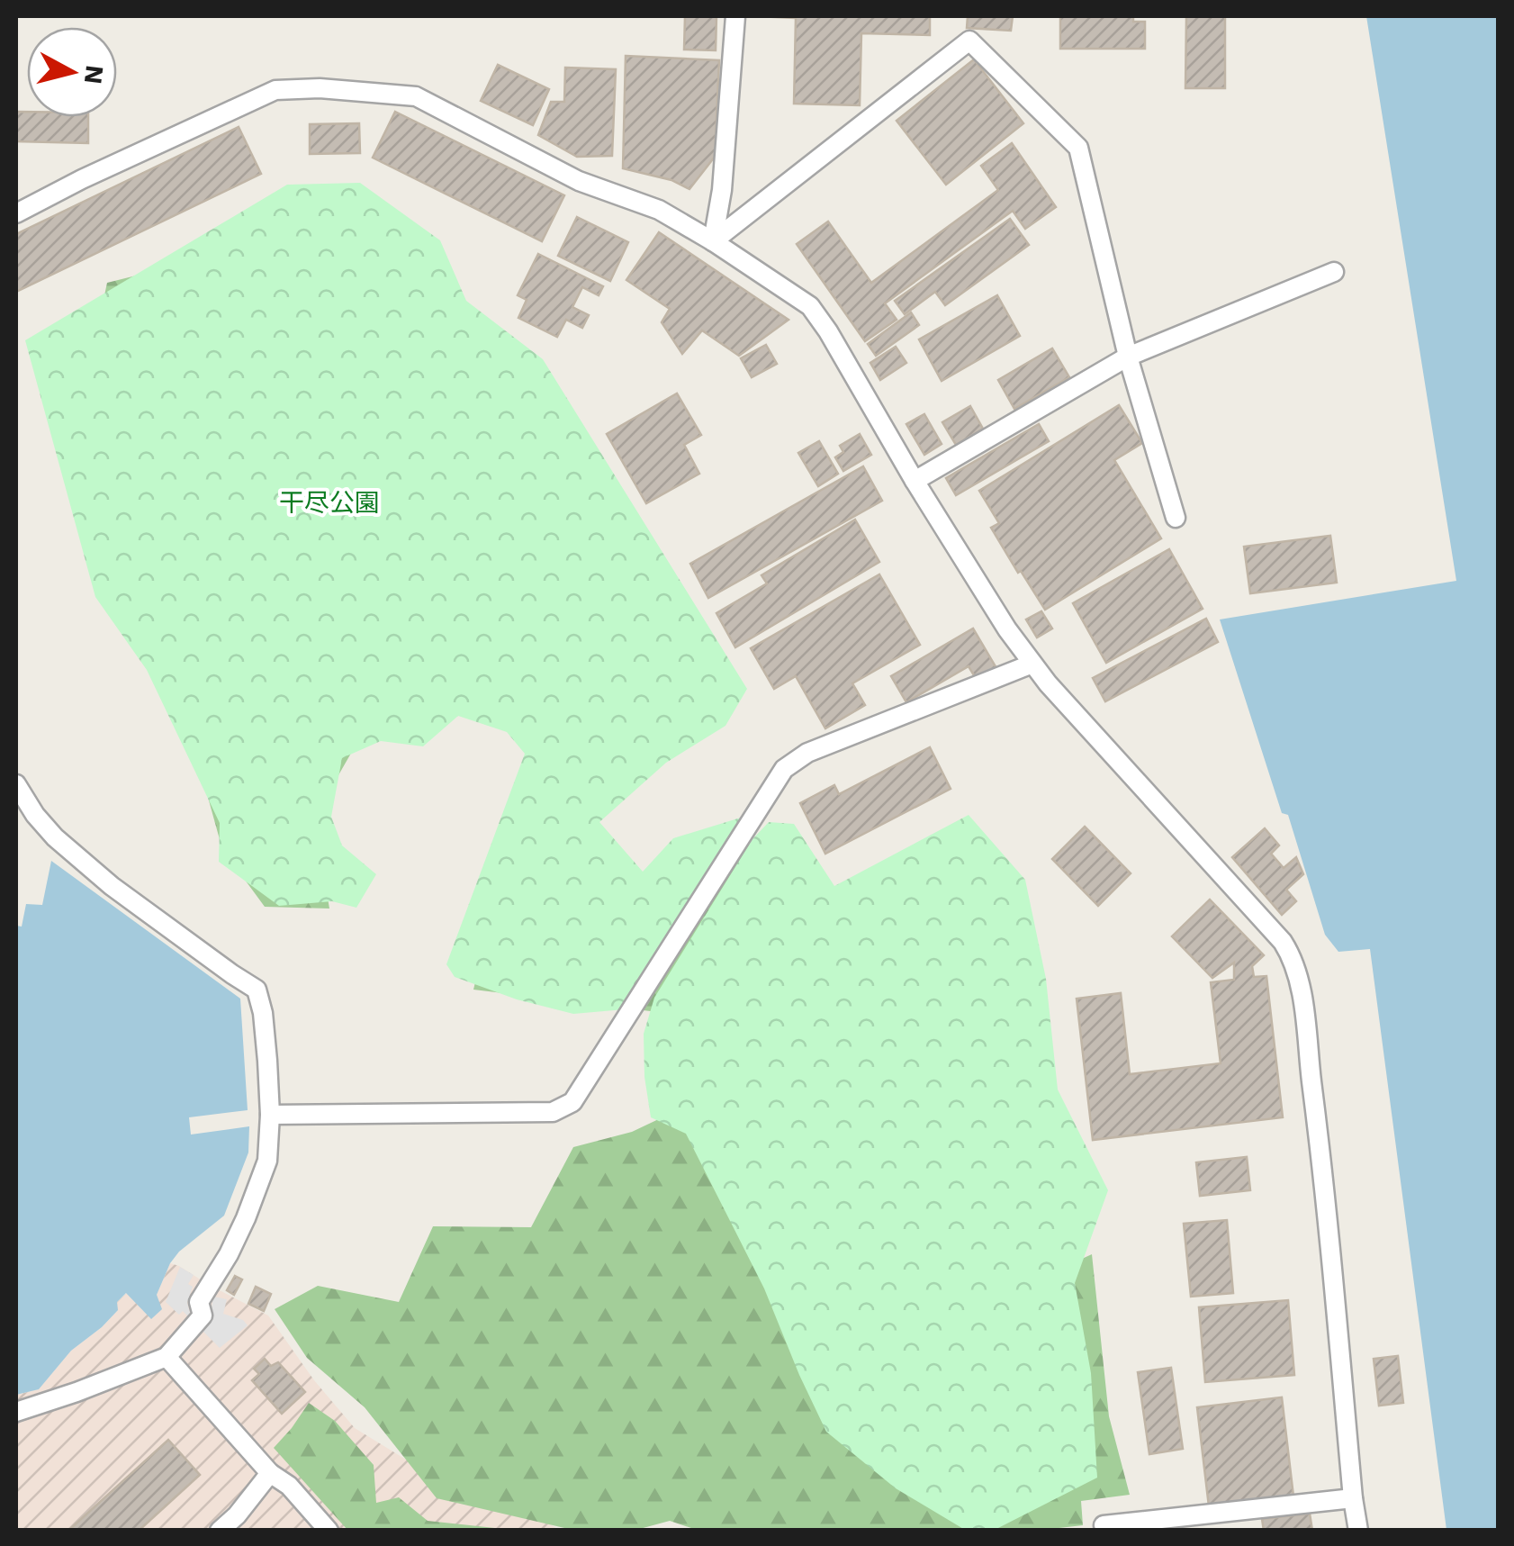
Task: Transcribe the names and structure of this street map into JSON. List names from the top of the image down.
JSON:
{
  "parks": ["干尽公園"],
  "north": "right"
}
